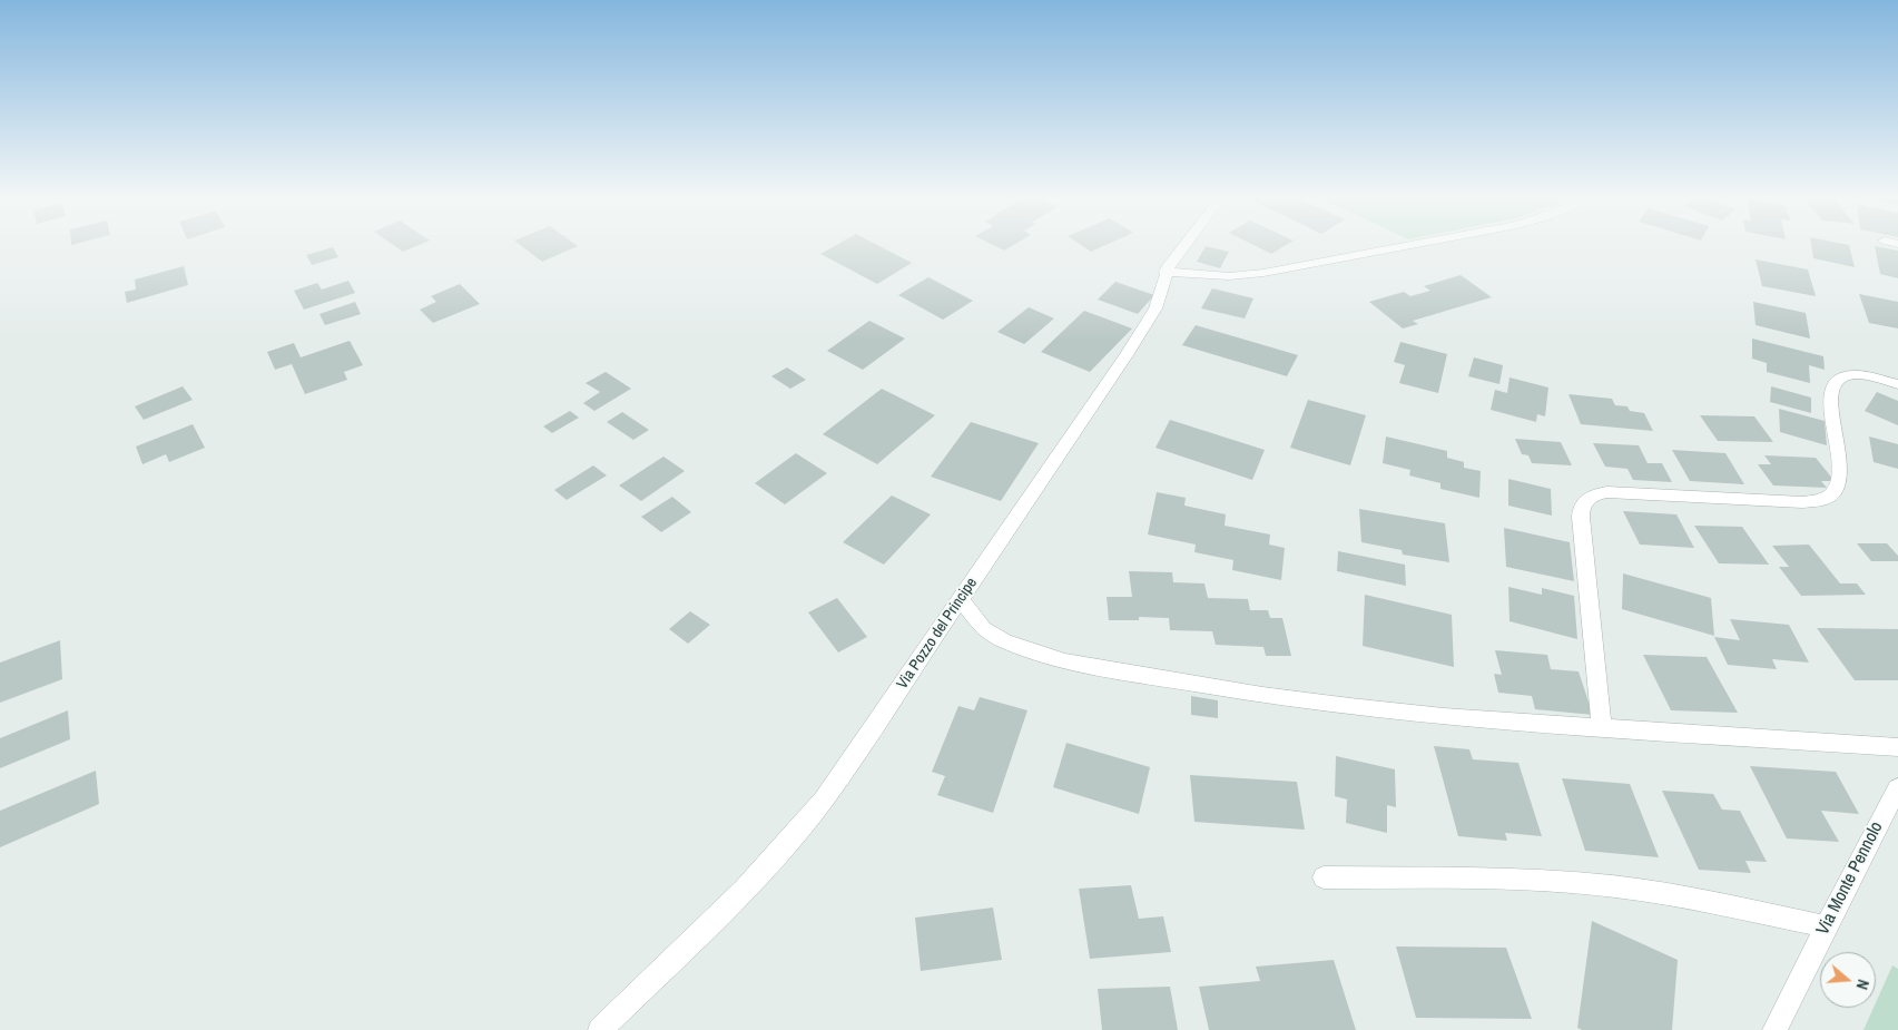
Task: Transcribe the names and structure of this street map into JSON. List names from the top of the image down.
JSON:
{
  "streets": {
    "street": ["Via Pozzo del Principe", "Via Monte Pennolo"]
  },
  "north": "right"
}
